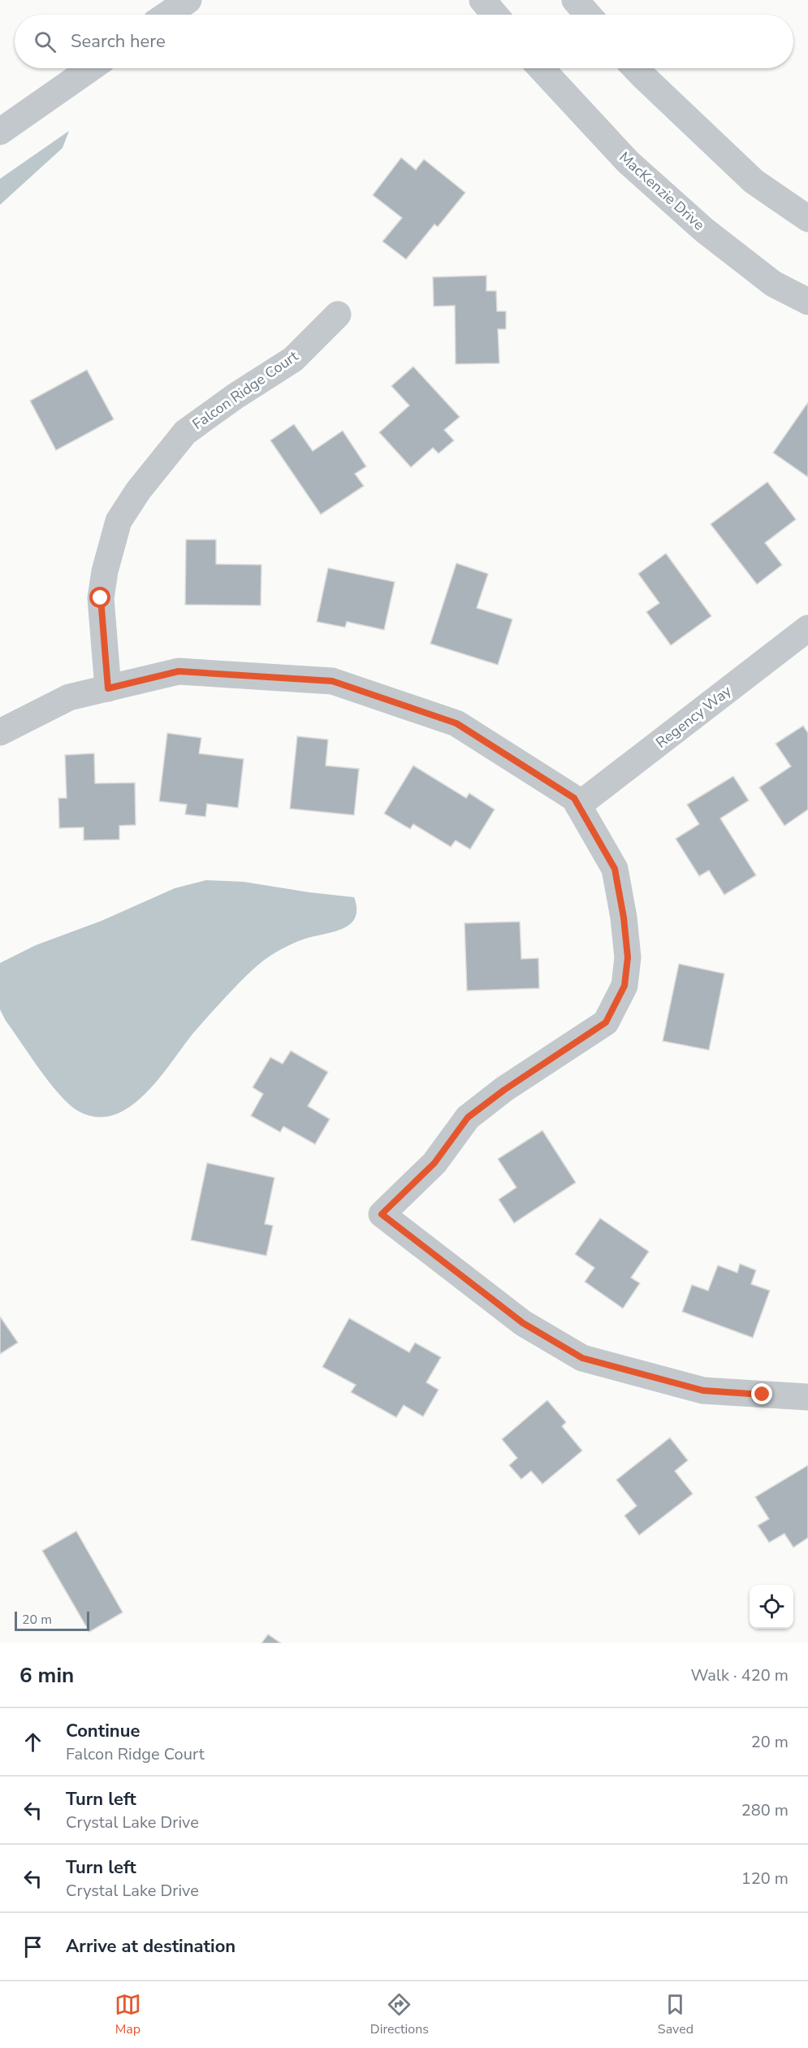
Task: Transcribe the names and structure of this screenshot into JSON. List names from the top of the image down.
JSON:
{
  "streets": {
    "street": ["MacKenzie Drive", "Falcon Ridge Court", "Regency Way"]
  },
  "scale_bar": "20 m",
  "page": {
    "search": "Search here",
    "scale": "20 m",
    "heading": ["6 min", "Walk · 420 m"],
    "list": [
      ["Continue", "Falcon Ridge Court", "20 m"],
      ["Turn left", "Crystal Lake Drive", "280 m"],
      ["Turn left", "Crystal Lake Drive", "120 m"],
      "Arrive at destination"
    ],
    "nav": ["Map", "Directions", "Saved"]
  }
}
